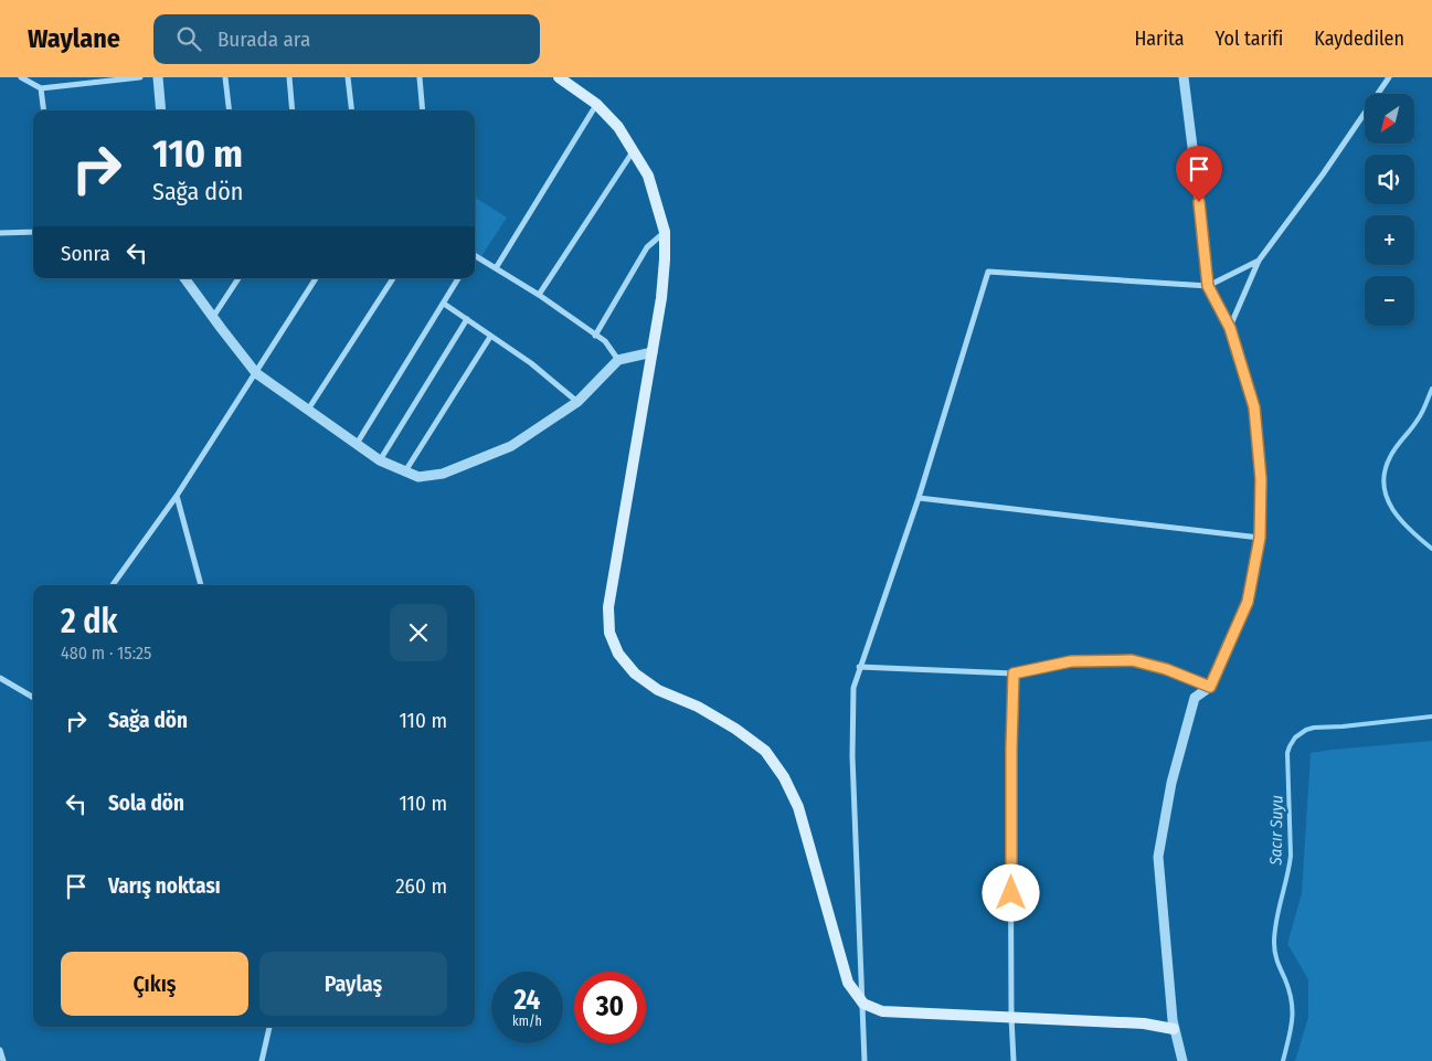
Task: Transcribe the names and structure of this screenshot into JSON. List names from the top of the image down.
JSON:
{
  "water": ["Sacır Suyu"],
  "north": "bottom left",
  "page": {
    "header": "Waylane",
    "search": "Burada ara",
    "nav": ["Harita", "Yol tarifi", "Kaydedilen"],
    "map_buttons": ["+", "−"],
    "turn": ["110 m", "Sağa dön"],
    "then": "Sonra",
    "heading": ["2 dk", "480 m · 15:25"],
    "list": [
      {
        "name": "Sağa dön",
        "value": "110 m"
      },
      {
        "name": "Sola dön",
        "value": "110 m"
      },
      {
        "name": "Varış noktası",
        "value": "260 m"
      }
    ],
    "buttons": ["Çıkış", "Paylaş"],
    "speed": "24 km/h",
    "limit": "30"
  }
}
